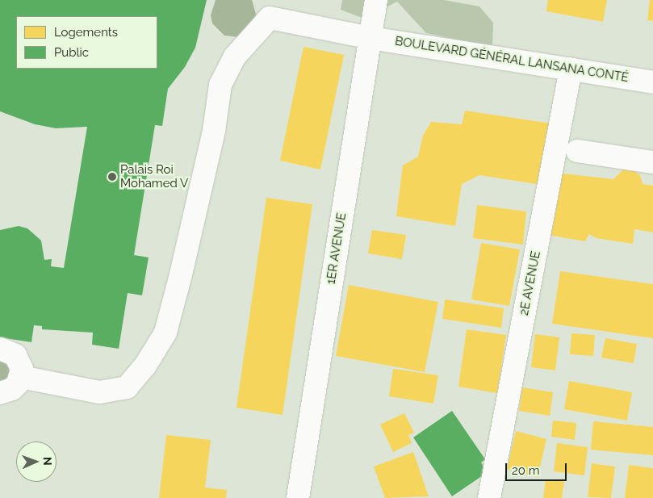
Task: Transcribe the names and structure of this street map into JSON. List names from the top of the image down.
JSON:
{
  "streets": {
    "street": ["BOULEVARD GÉNÉRAL LANSANA CONTÉ", "1ER AVENUE", "2E AVENUE"]
  },
  "crossings": [
    ["BOULEVARD GÉNÉRAL LANSANA CONTÉ", "1ER AVENUE"],
    ["BOULEVARD GÉNÉRAL LANSANA CONTÉ", "2E AVENUE"]
  ],
  "places": ["Palais Roi Mohamed V"],
  "legend": ["Logements", "Public"],
  "scale_bar": "20 m",
  "north": "right"
}
